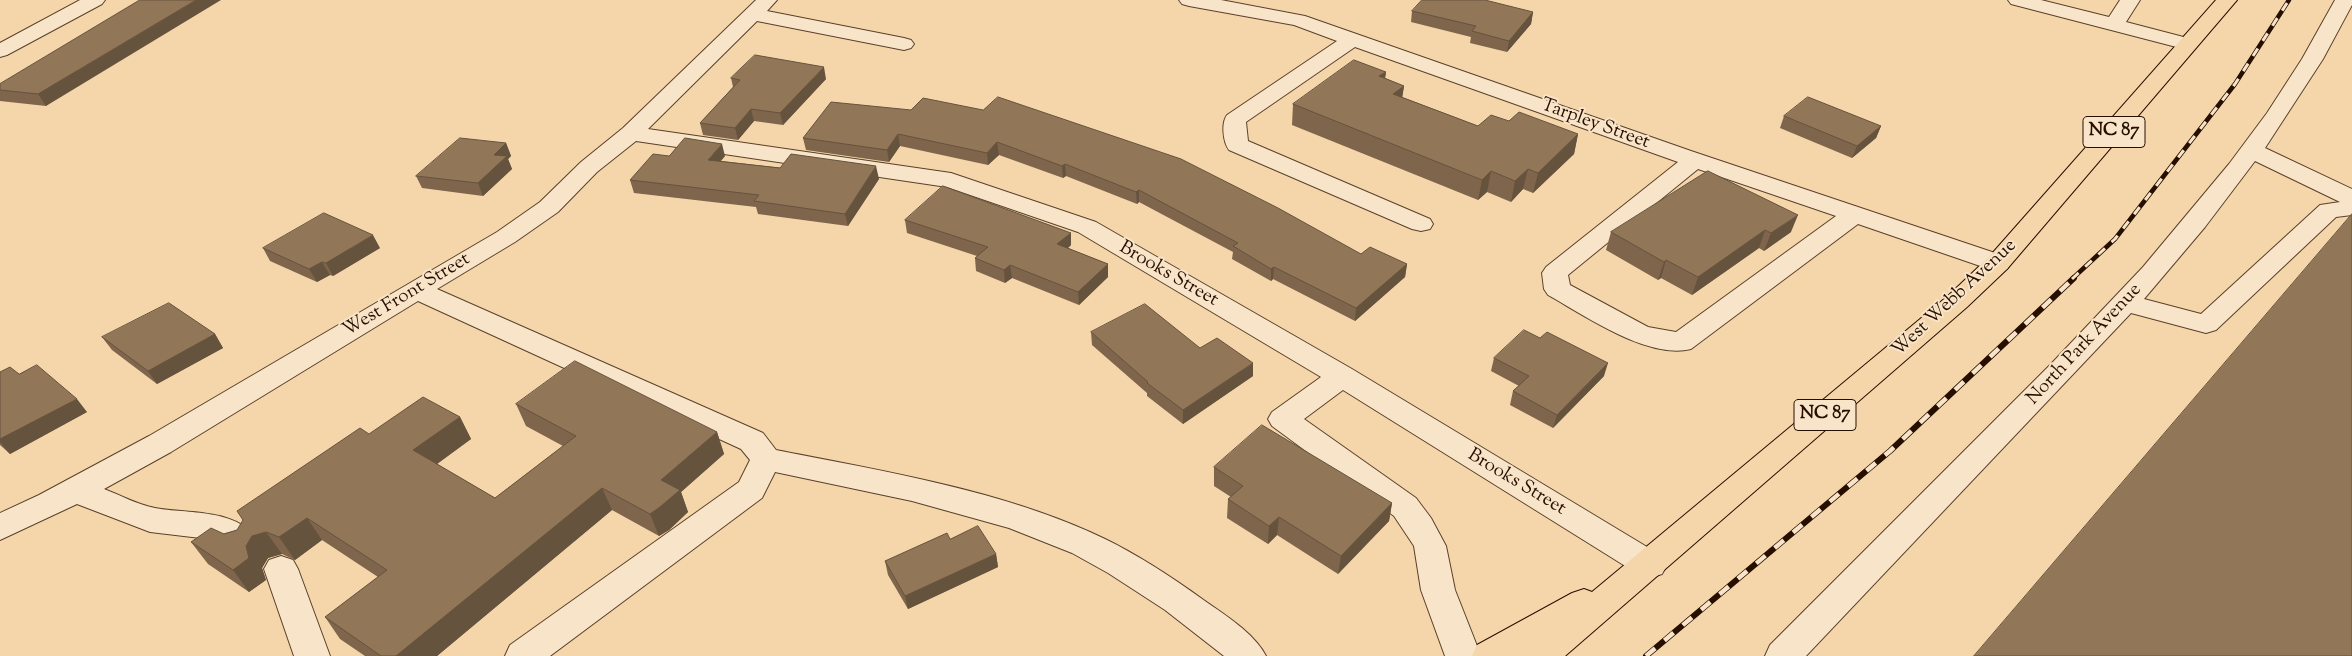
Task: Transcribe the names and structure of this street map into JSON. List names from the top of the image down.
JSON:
{
  "streets": {
    "highway": ["NC 87", "West Webb Avenue"],
    "street": [
      "Tarpley Street",
      "Brooks Street",
      "West Front Street",
      "North Park Avenue"
    ]
  },
  "crossings": [
    ["Tarpley Street", "West Webb Avenue"],
    ["Brooks Street", "West Front Street"],
    ["Brooks Street", "West Webb Avenue"]
  ]
}
